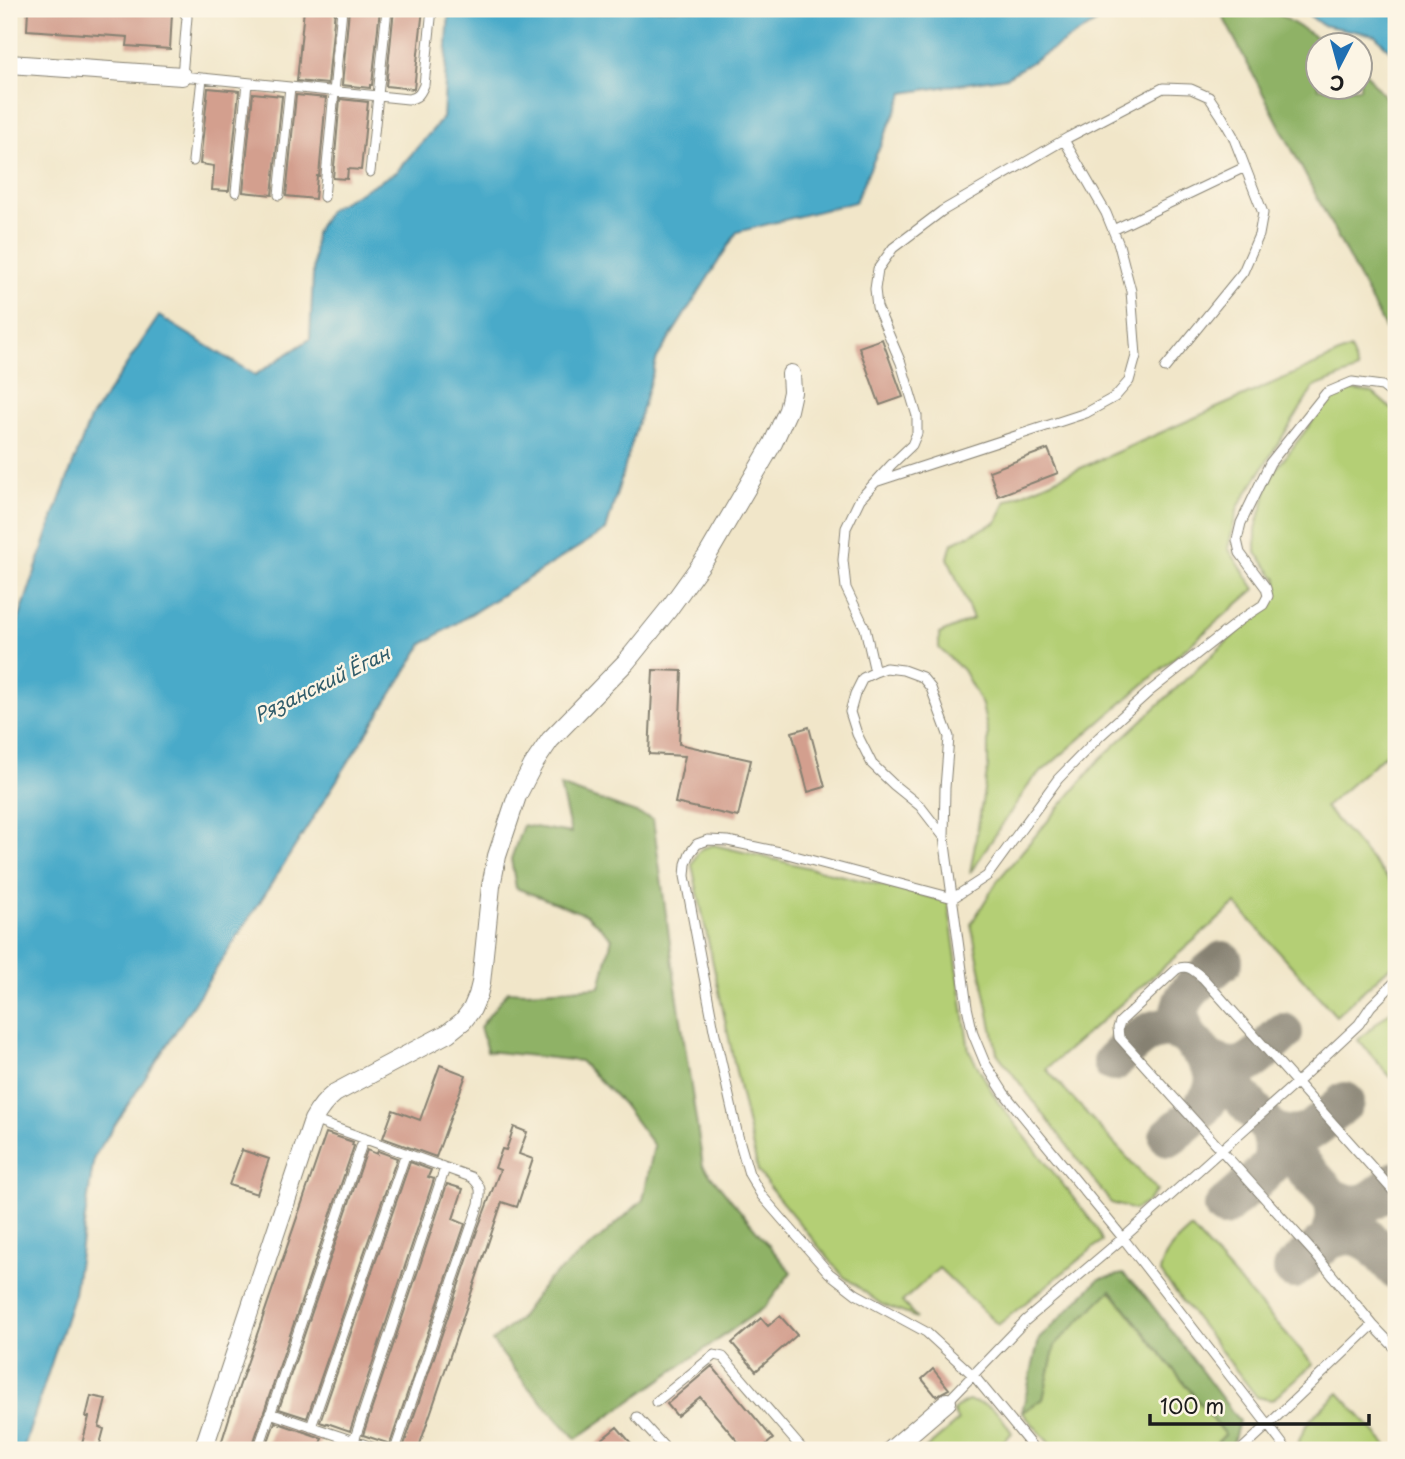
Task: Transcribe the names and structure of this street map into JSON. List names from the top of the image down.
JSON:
{
  "water": ["Рязанский Ёган"],
  "scale_bar": "100 m",
  "north": "bottom"
}
